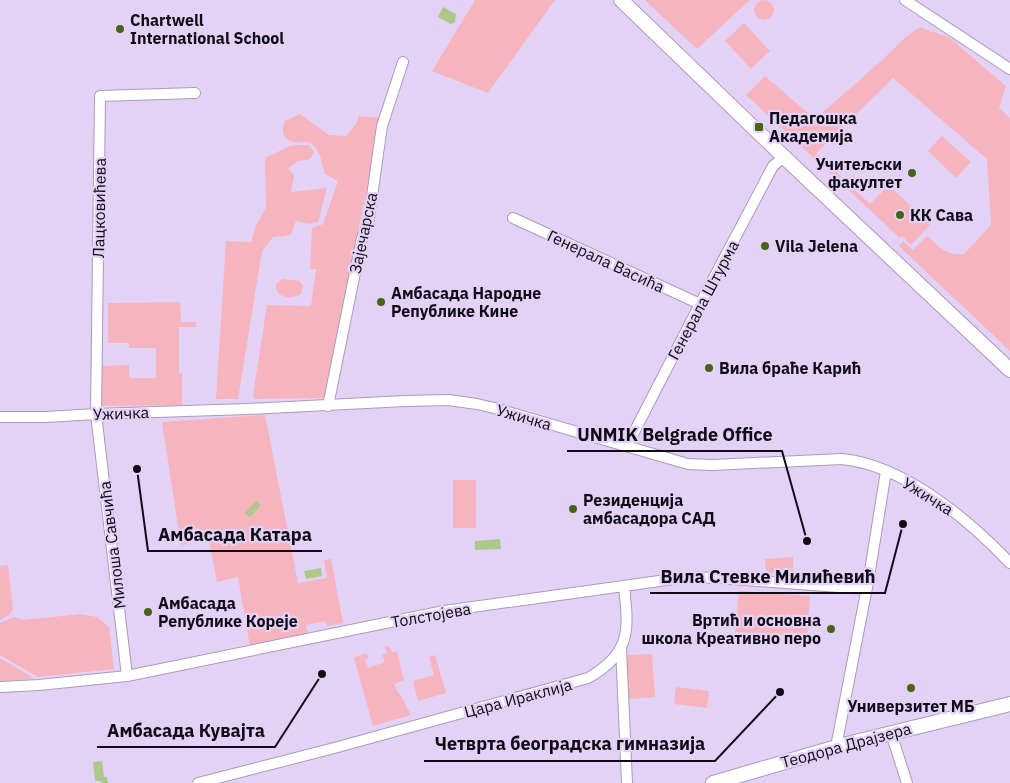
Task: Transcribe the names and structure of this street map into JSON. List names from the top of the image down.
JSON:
{
  "streets": {
    "main road": ["Теодора Драјзера"],
    "street": [
      "Лацковићева",
      "Зајечарска",
      "Генерала Васића",
      "Генерала Штурма",
      "Ужичка",
      "Милоша Савчића",
      "Толстојева",
      "Цара Ираклија"
    ]
  },
  "crossings": [
    ["Лацковићева", "Ужичка"],
    ["Лацковићева", "Милоша Савчића"],
    ["Зајечарска", "Ужичка"],
    ["Генерала Васића", "Генерала Штурма"],
    ["Генерала Штурма", "Ужичка"],
    ["Ужичка", "Милоша Савчића"],
    ["Милоша Савчића", "Толстојева"],
    ["Толстојева", "Цара Ираклија"]
  ],
  "places": {
    "other": [
      "Chartwell International School",
      "Учитељски факултет",
      "КК Сава",
      "Vila Jelena",
      "Амбасада Народне Републике Кине",
      "Вила браће Карић",
      "Амбасада Катара",
      "Резиденција амбасадора САД",
      "Вила Стевке Милићевић",
      "UNMIK Belgrade Office",
      "Амбасада Републике Кореје",
      "Вртић и основна школа Креативно перо",
      "Амбасада Кувајта",
      "Универзитет МБ",
      "Четврта београдска гимназија"
    ],
    "transit": ["Педагошка Академија"]
  }
}
